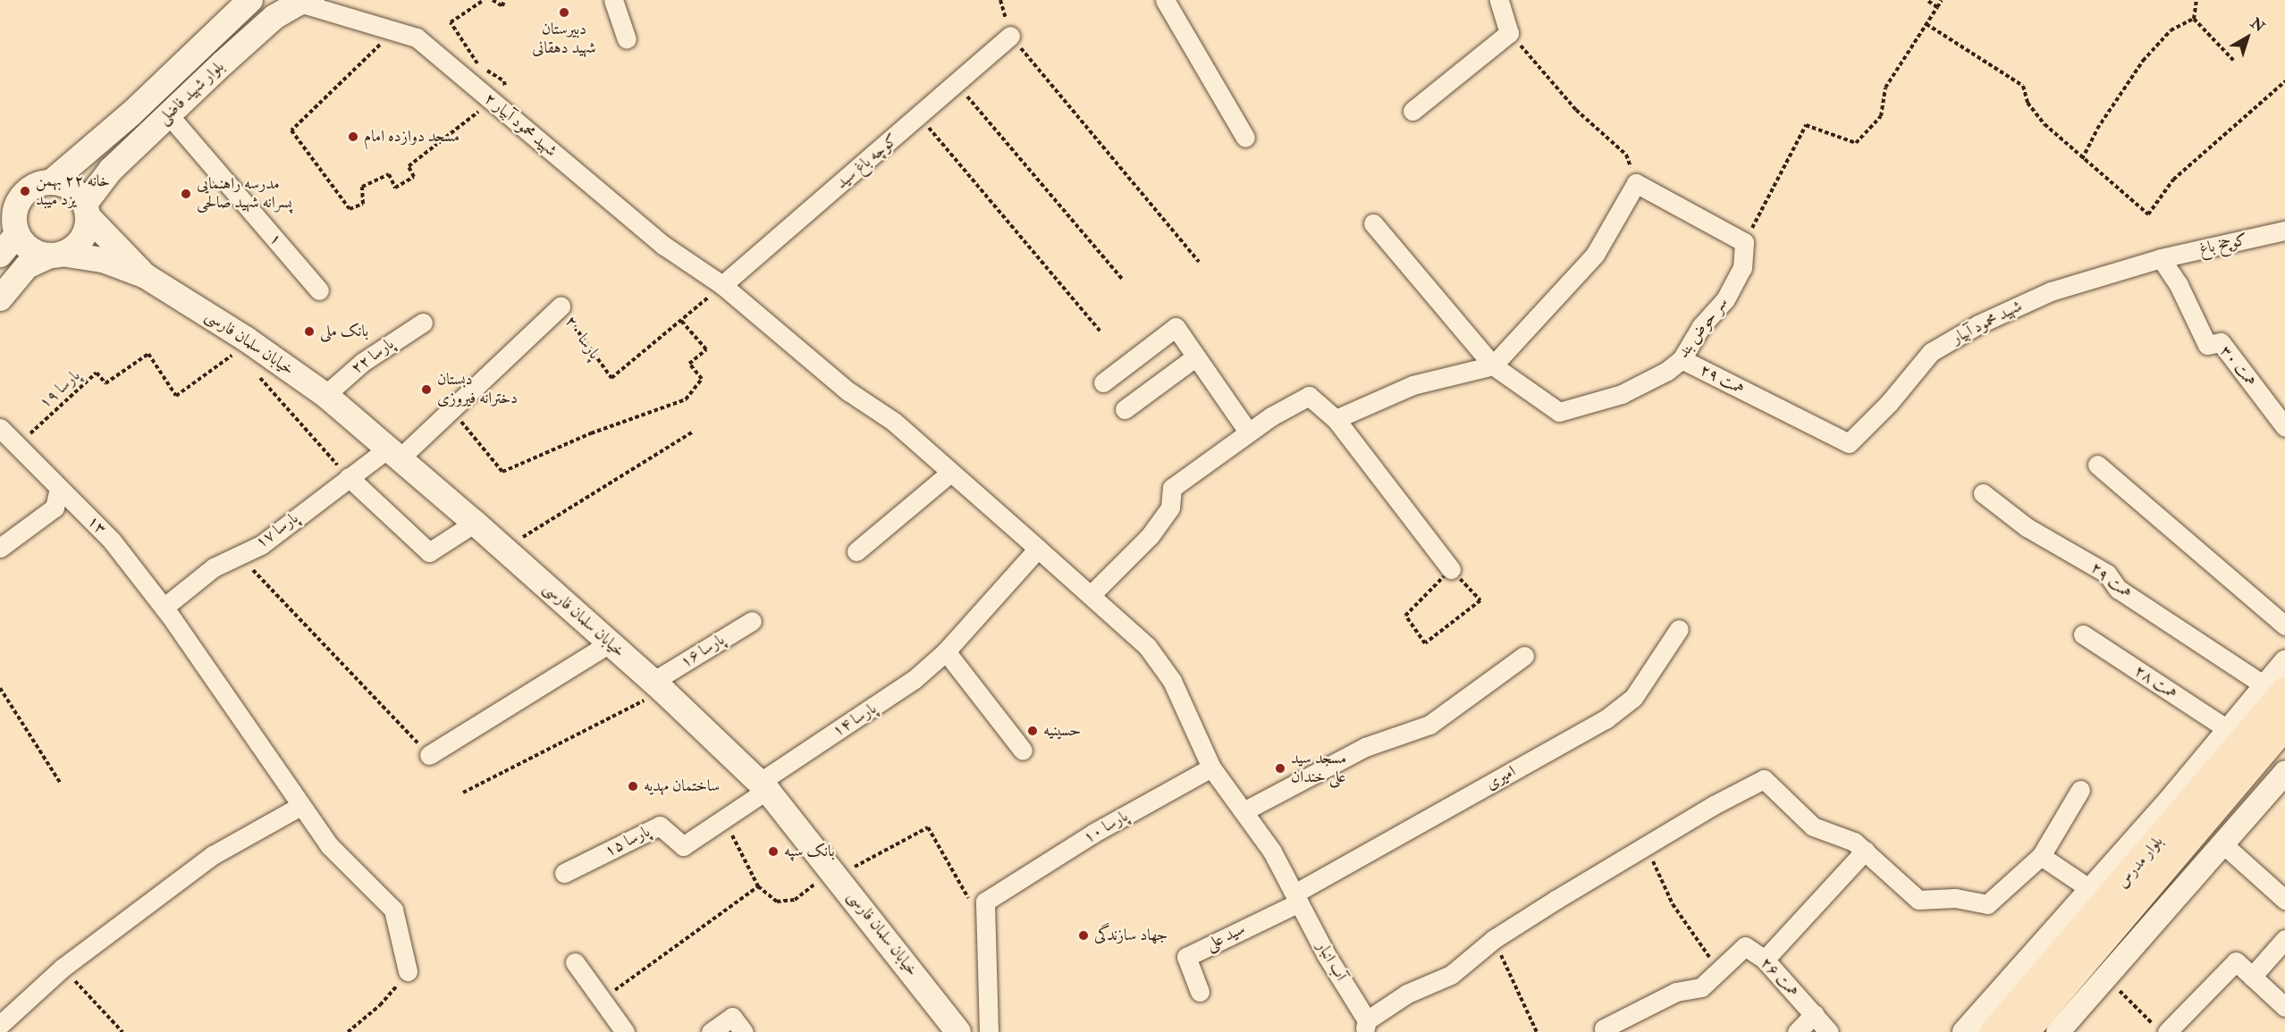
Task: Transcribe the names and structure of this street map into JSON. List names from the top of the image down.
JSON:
{
  "streets": {
    "main road": ["بلوار شهید فاضلی", "خیابان سلمان فارسی", "بلوار مدرس"],
    "street": [
      "شهید محمود آبیار ۲",
      "کوچه باغ سید",
      "۱",
      "کوچخ باغ",
      "شهید محمود آبیار",
      "سر حوض بند",
      "پارسا ۲۰",
      "پارسا ۲۲",
      "همت ۳۰",
      "همت ۲۹",
      "۱۳",
      "پارسا ۱۷",
      "پارسا ۱۶",
      "همت ۲۸",
      "پارسا ۱۴",
      "امیری",
      "پارسا ۱۰",
      "پارسا ۱۵",
      "سید علی",
      "آب انبار",
      "همت ۲۶"
    ],
    "path": ["پارسا ۱۹"]
  },
  "crossings": [
    ["بلوار شهید فاضلی", "شهید محمود آبیار ۲"],
    ["بلوار شهید فاضلی", "۱"],
    ["بلوار شهید فاضلی", "خیابان سلمان فارسی"],
    ["شهید محمود آبیار ۲", "کوچه باغ سید"],
    ["شهید محمود آبیار ۲", "پارسا ۲۰"],
    ["شهید محمود آبیار ۲", "پارسا ۱۴"],
    ["شهید محمود آبیار ۲", "پارسا ۱۰"],
    ["کوچه باغ سید", "پارسا ۲۰"],
    ["کوچخ باغ", "شهید محمود آبیار"],
    ["کوچخ باغ", "همت ۳۰"],
    ["شهید محمود آبیار", "همت ۳۰"],
    ["شهید محمود آبیار", "همت ۲۹"],
    ["سر حوض بند", "همت ۲۹"],
    ["پارسا ۲۰", "خیابان سلمان فارسی"],
    ["پارسا ۲۰", "پارسا ۱۷"],
    ["خیابان سلمان فارسی", "پارسا ۲۲"],
    ["خیابان سلمان فارسی", "پارسا ۱۷"],
    ["خیابان سلمان فارسی", "پارسا ۱۶"],
    ["خیابان سلمان فارسی", "پارسا ۱۴"],
    ["خیابان سلمان فارسی", "پارسا ۱۵"],
    ["همت ۲۹", "بلوار مدرس"],
    ["پارسا ۱۹", "۱۳"],
    ["۱۳", "پارسا ۱۷"],
    ["پارسا ۱۴", "پارسا ۱۵"],
    ["امیری", "سید علی"],
    ["امیری", "آب انبار"],
    ["سید علی", "آب انبار"]
  ],
  "places": [
    "دبیرستان شهید دهقانی",
    "مسجد دوازده امام",
    "خانه ۲۲ بهمن یزد میبد",
    "مدرسه راهنمایی پسرانه شهید صالحی",
    "بانک ملی",
    "دبستان دخترانه فیروزی",
    "حسینیه",
    "مسجد سید علی خندان",
    "ساختمان مهدیه",
    "بانک سپه",
    "جهاد سازندگی"
  ],
  "north": "top right"
}
